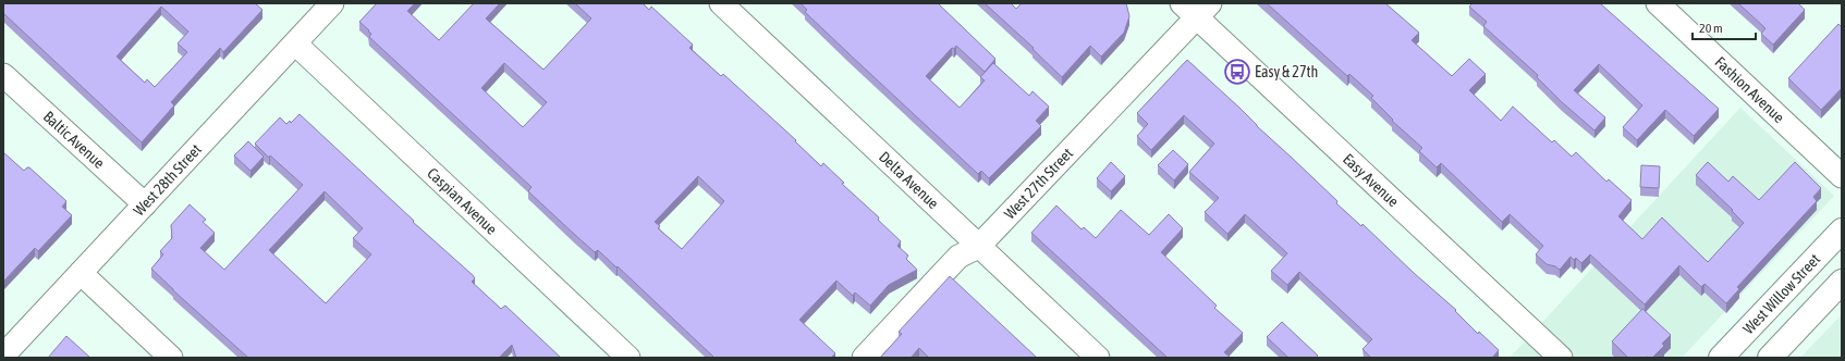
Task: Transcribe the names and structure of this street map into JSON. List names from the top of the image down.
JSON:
{
  "streets": {
    "main road": ["West Willow Street"],
    "street": [
      "Fashion Avenue",
      "Baltic Avenue",
      "West 28th Street",
      "Easy Avenue",
      "Delta Avenue",
      "West 27th Street",
      "Caspian Avenue"
    ]
  },
  "crossings": [
    ["Baltic Avenue", "West 28th Street"],
    ["West 28th Street", "Caspian Avenue"],
    ["Easy Avenue", "West 27th Street"],
    ["Delta Avenue", "West 27th Street"]
  ],
  "places": {
    "bus stop": ["Easy & 27th"]
  },
  "scale_bar": "20 m"
}
